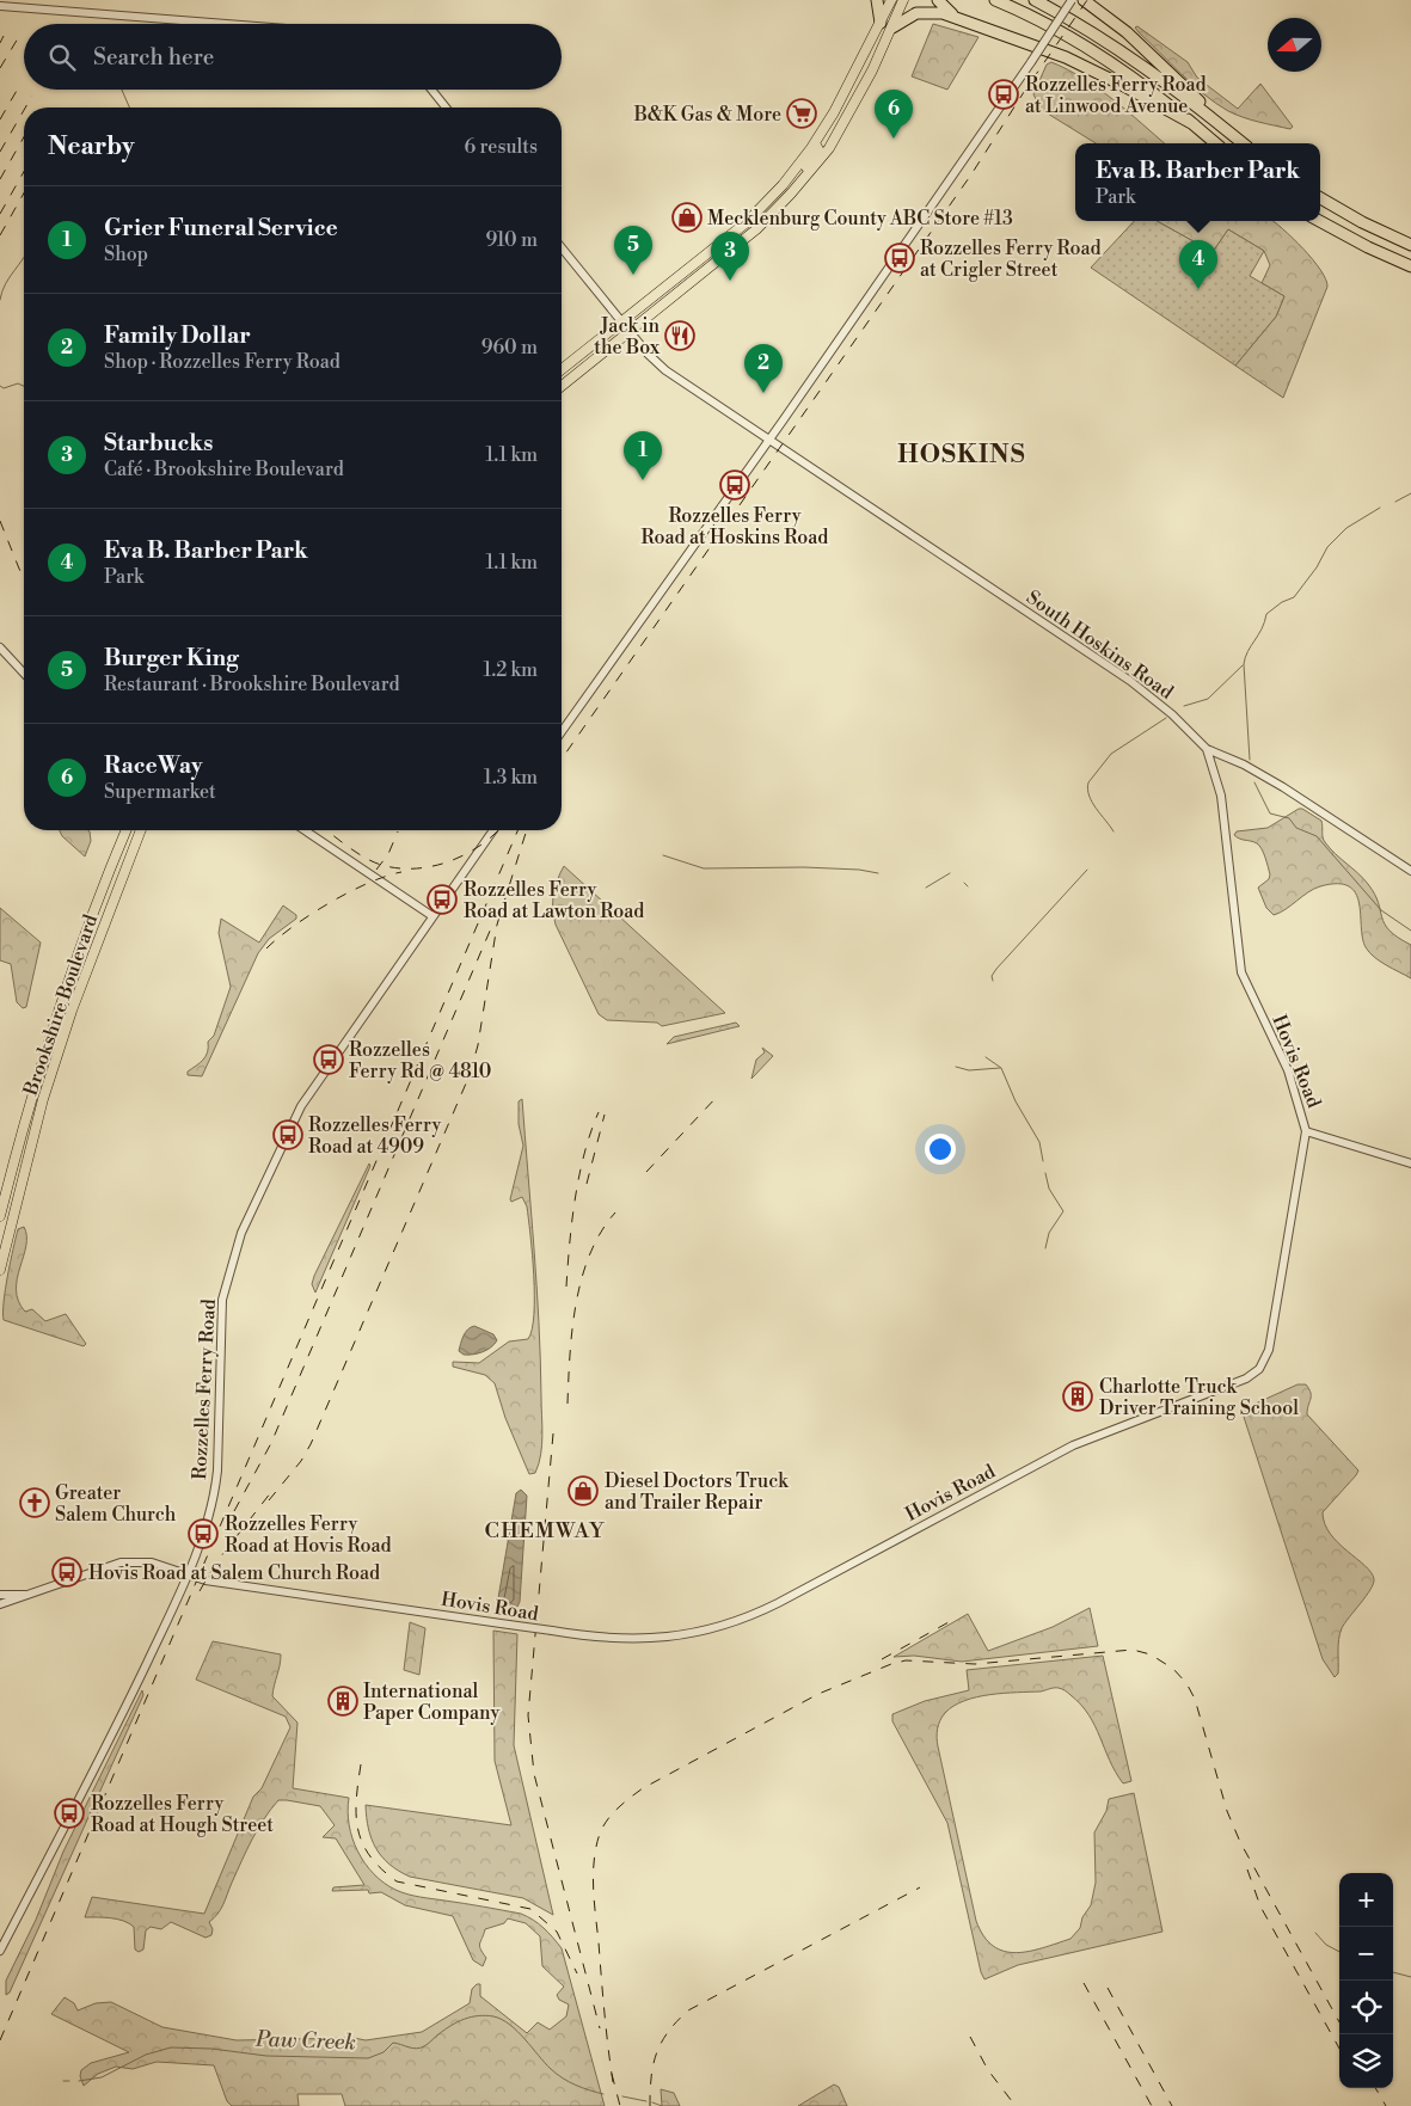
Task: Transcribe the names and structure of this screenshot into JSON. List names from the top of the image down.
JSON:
{
  "streets": {
    "highway": ["Brookshire Boulevard"],
    "street": ["South Hoskins Road", "Hovis Road", "Rozzelles Ferry Road"]
  },
  "crossings": [
    ["South Hoskins Road", "Hovis Road"],
    ["Hovis Road", "Rozzelles Ferry Road"]
  ],
  "districts": ["HOSKINS", "CHEMWAY"],
  "water": ["Paw Creek"],
  "places": {
    "bus stop": [
      "Rozzelles Ferry Road at Linwood Avenue",
      "Rozzelles Ferry Road at Crigler Street",
      "Rozzelles Ferry Road at Hoskins Road",
      "Rozzelles Ferry Road at Lawton Road",
      "Rozzelles Ferry Rd @ 4810",
      "Rozzelles Ferry Road at 4909",
      "Rozzelles Ferry Road at Hovis Road",
      "Hovis Road at Salem Church Road",
      "Rozzelles Ferry Road at Hough Street"
    ],
    "supermarket": ["B&K Gas & More"],
    "shop": ["Mecklenburg County ABC Store #13", "Diesel Doctors Truck and Trailer Repair"],
    "restaurant": ["Jack in the Box"],
    "building": ["Charlotte Truck Driver Training School", "International Paper Company"],
    "church": ["Greater Salem Church"]
  },
  "north": "left",
  "page": {
    "search": "Search here",
    "pins": [
      "6",
      "5",
      "3",
      "4",
      "2",
      "1"
    ],
    "heading": ["Nearby", "6 results"],
    "popup": ["Eva B. Barber Park", "Park"],
    "list": [
      {
        "mark": "1",
        "name": "Grier Funeral Service",
        "note": "Shop",
        "value": "910 m"
      },
      {
        "mark": "2",
        "name": "Family Dollar",
        "note": "Shop · Rozzelles Ferry Road",
        "value": "960 m"
      },
      {
        "mark": "3",
        "name": "Starbucks",
        "note": "Café · Brookshire Boulevard",
        "value": "1.1 km"
      },
      {
        "mark": "4",
        "name": "Eva B. Barber Park",
        "note": "Park",
        "value": "1.1 km"
      },
      {
        "mark": "5",
        "name": "Burger King",
        "note": "Restaurant · Brookshire Boulevard",
        "value": "1.2 km"
      },
      {
        "mark": "6",
        "name": "RaceWay",
        "note": "Supermarket",
        "value": "1.3 km"
      }
    ],
    "map_buttons": ["+", "−"]
  }
}
